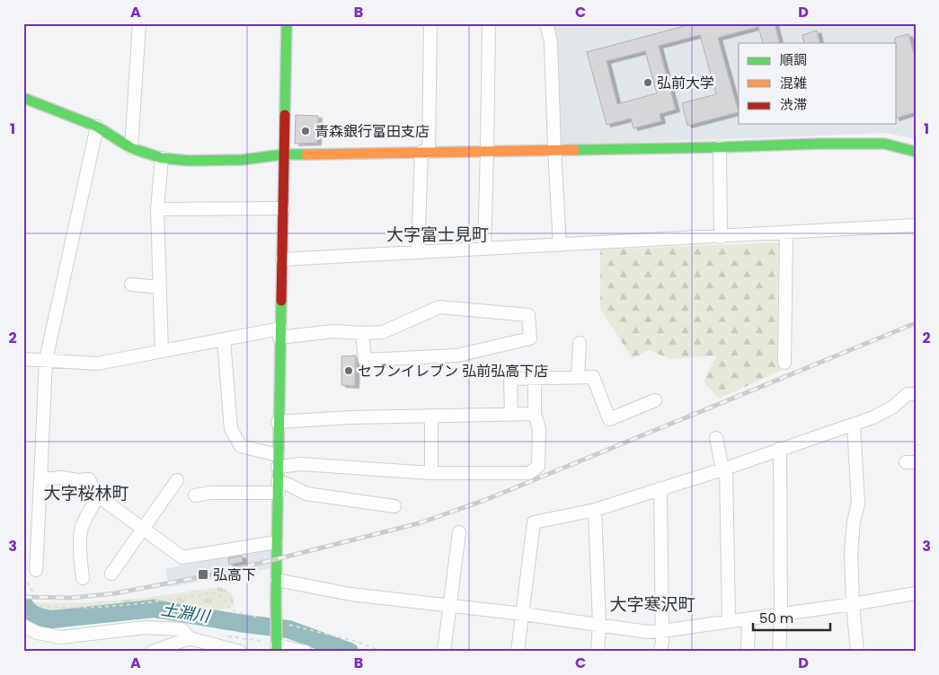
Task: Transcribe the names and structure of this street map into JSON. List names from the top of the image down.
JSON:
{
  "districts": ["大字富士見町", "大字桜林町", "大字寒沢町"],
  "water": ["土淵川"],
  "places": {
    "other": ["弘前大学", "青森銀行富田支店", "セブンイレブン 弘前弘高下店"],
    "transit": ["弘高下"]
  },
  "legend": ["順調", "混雑", "渋滞"],
  "scale_bar": "50 m",
  "grid": {
    "columns": [
      "A",
      "B",
      "C",
      "D"
    ],
    "rows": ["1", "2", "3"]
  }
}
